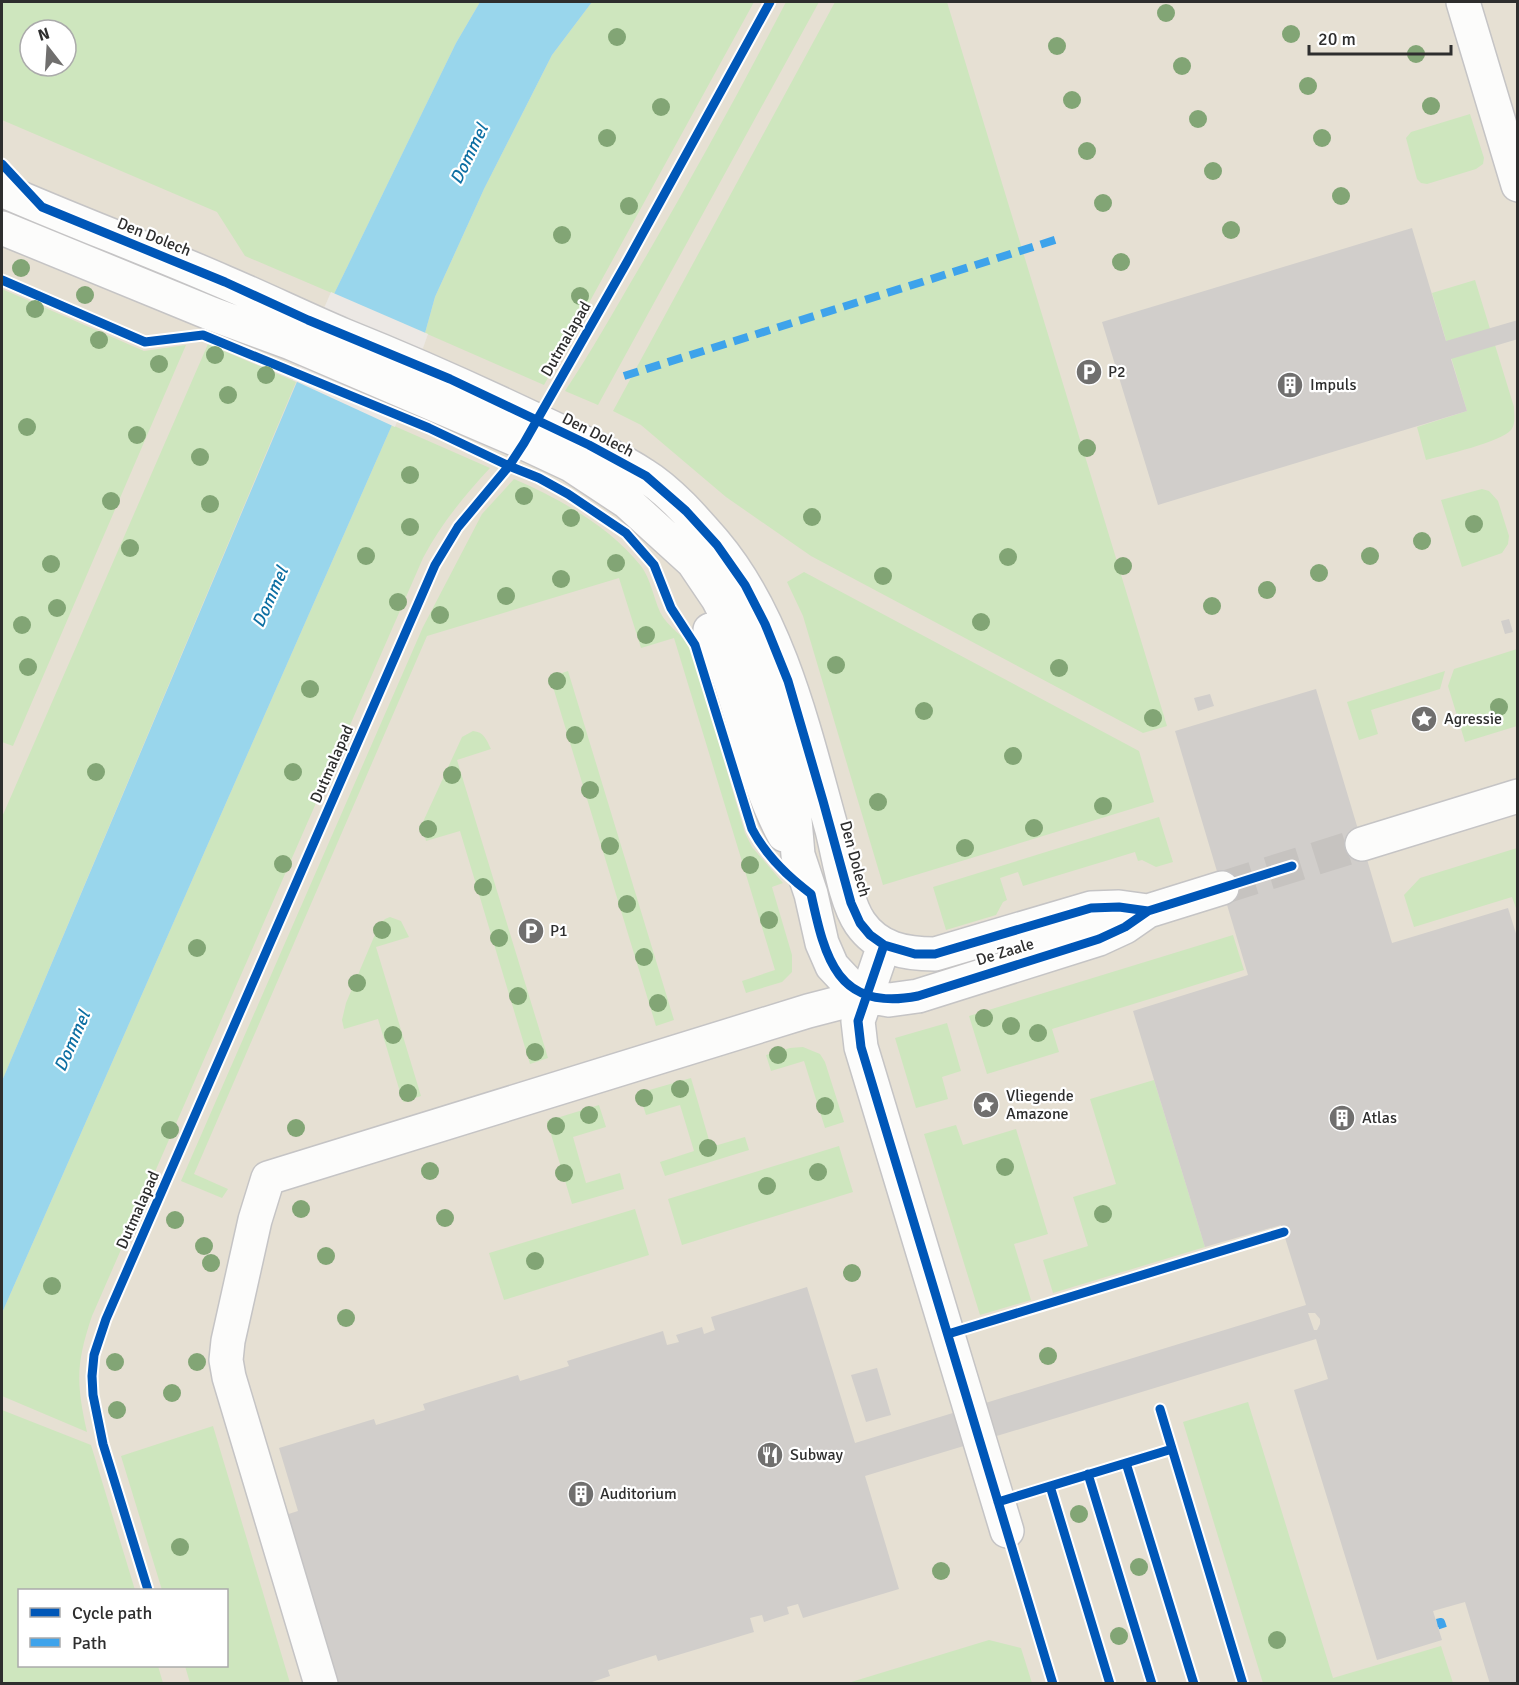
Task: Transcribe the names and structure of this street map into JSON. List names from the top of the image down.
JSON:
{
  "streets": {
    "street": ["Den Dolech", "De Zaale"],
    "cycle path": ["Dutmalapad"]
  },
  "crossings": [
    ["Den Dolech", "De Zaale"]
  ],
  "water": ["Dommel"],
  "places": {
    "parking": ["P2", "P1"],
    "building": ["Impuls", "Atlas", "Auditorium"],
    "place": ["Agressie", "Vliegende Amazone"],
    "restaurant": ["Subway"]
  },
  "legend": ["Cycle path", "Path"],
  "scale_bar": "20 m",
  "north": "top"
}
